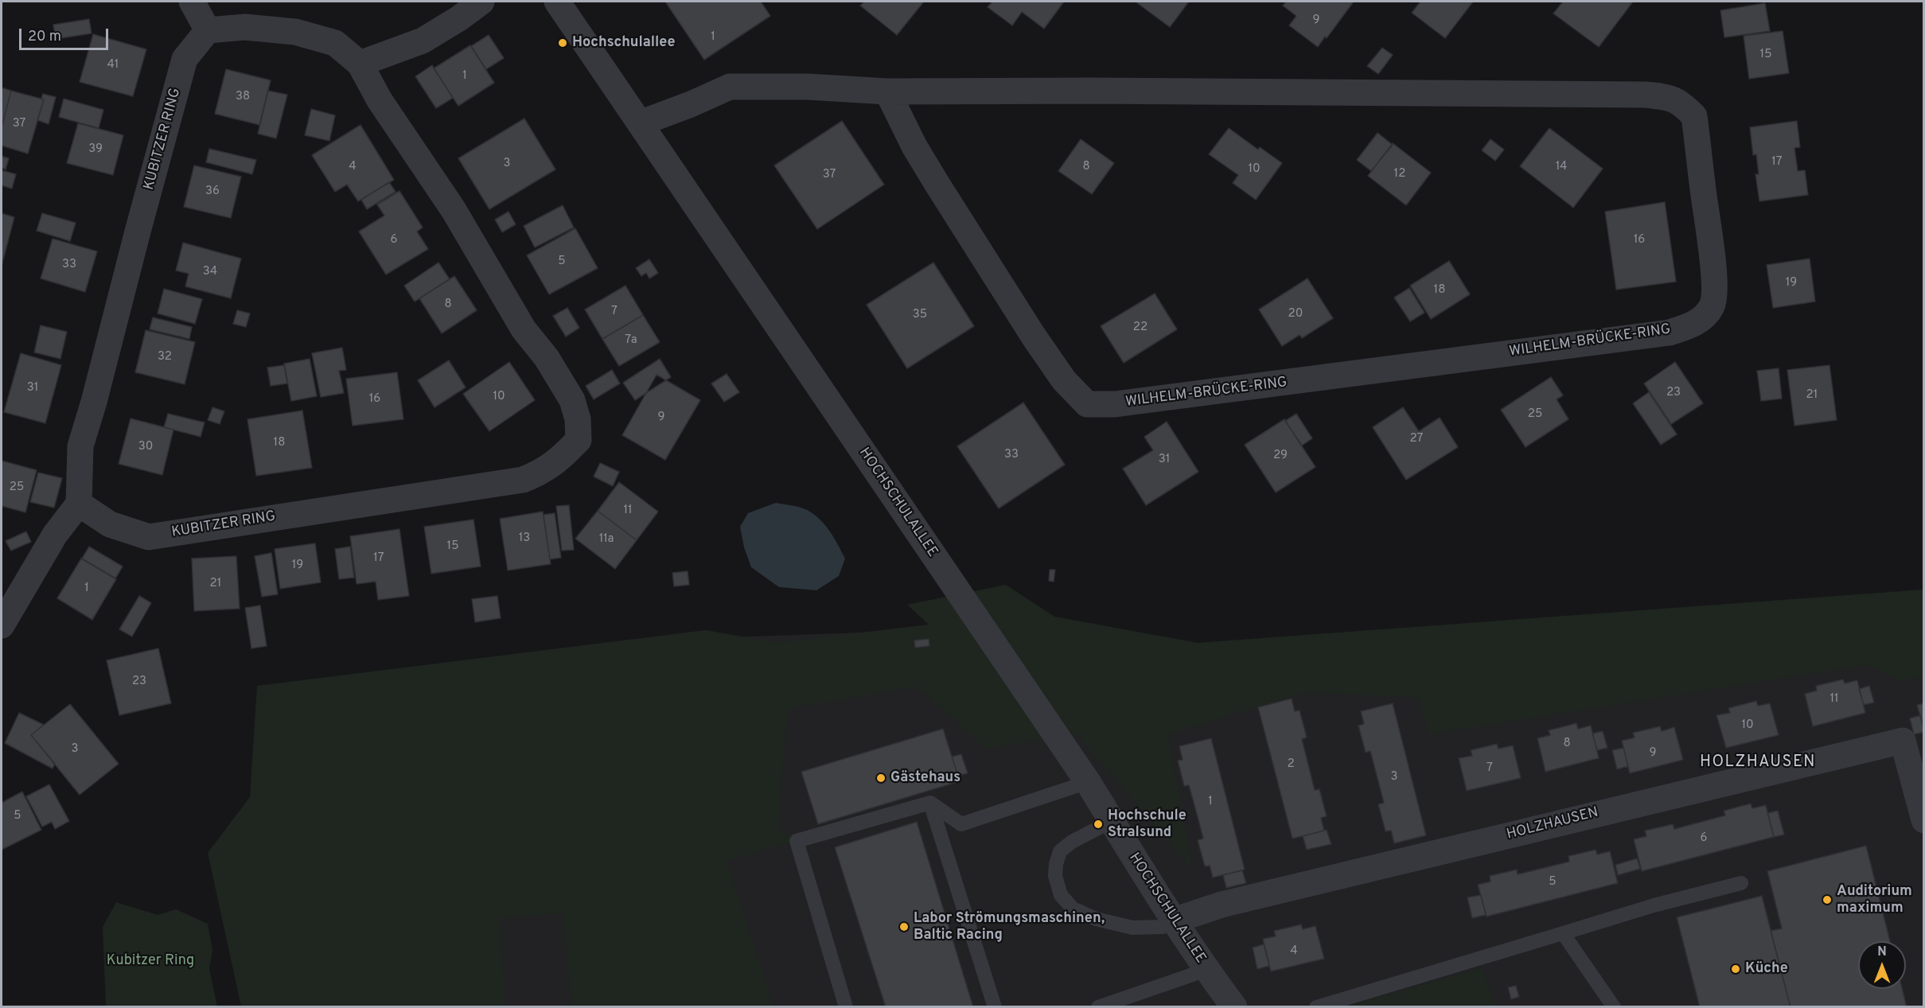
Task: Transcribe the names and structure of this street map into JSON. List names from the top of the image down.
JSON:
{
  "streets": {
    "street": [
      "KUBITZER RING",
      "WILHELM-BRÜCKE-RING",
      "HOCHSCHULALLEE",
      "HOLZHAUSEN"
    ]
  },
  "crossings": [
    ["WILHELM-BRÜCKE-RING", "HOCHSCHULALLEE"],
    ["HOCHSCHULALLEE", "HOLZHAUSEN"]
  ],
  "districts": ["HOLZHAUSEN"],
  "parks": ["Kubitzer Ring"],
  "places": [
    "Hochschulallee",
    "Gästehaus",
    "Hochschule Stralsund",
    "Auditorium maximum",
    "Labor Strömungsmaschinen, Baltic Racing",
    "Küche"
  ],
  "house_numbers": [
    "9",
    "1",
    "15",
    "41",
    "1",
    "38",
    "37",
    "39",
    "17",
    "3",
    "4",
    "8",
    "14",
    "10",
    "12",
    "37",
    "36",
    "6",
    "16",
    "5",
    "33",
    "34",
    "19",
    "18",
    "8",
    "7",
    "20",
    "35",
    "22",
    "7a",
    "32",
    "31",
    "23",
    "21",
    "10",
    "16",
    "25",
    "9",
    "27",
    "18",
    "30",
    "33",
    "29",
    "31",
    "25",
    "11",
    "13",
    "11a",
    "15",
    "17",
    "19",
    "21",
    "1",
    "23",
    "11",
    "10",
    "8",
    "3",
    "9",
    "2",
    "7",
    "3",
    "1",
    "5",
    "6",
    "5",
    "4"
  ],
  "scale_bar": "20 m",
  "north": "top"
}
